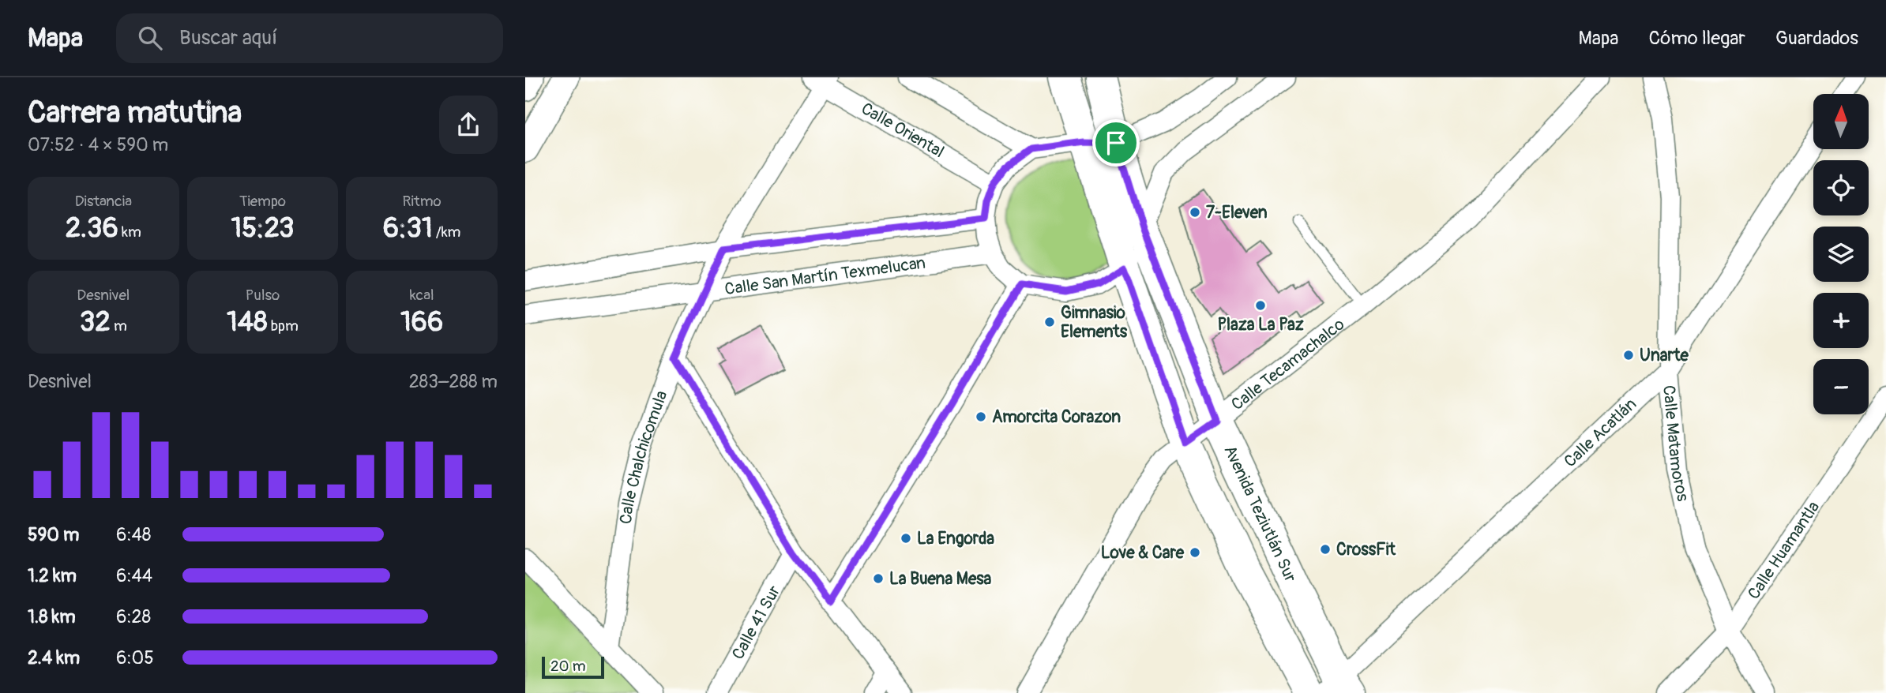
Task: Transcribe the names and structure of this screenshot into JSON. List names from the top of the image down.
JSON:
{
  "streets": {
    "main road": ["Avenida Teziutlán Sur"],
    "street": [
      "Calle Oriental",
      "Calle San Martín Texmelucan",
      "Calle Tecamachalco",
      "Calle Acatlán",
      "Calle Matamoros",
      "Calle Chalchicomula",
      "Calle Huamantla",
      "Calle 41 Sur"
    ]
  },
  "crossings": [
    ["Calle Oriental", "Calle San Martín Texmelucan"],
    ["Calle Oriental", "Calle Chalchicomula"],
    ["Calle San Martín Texmelucan", "Calle Chalchicomula"],
    ["Calle Tecamachalco", "Avenida Teziutlán Sur"],
    ["Calle Acatlán", "Calle Matamoros"],
    ["Calle Acatlán", "Avenida Teziutlán Sur"],
    ["Calle Matamoros", "Calle Huamantla"]
  ],
  "places": [
    "7-Eleven",
    "Plaza La Paz",
    "Gimnasio Elements",
    "Unarte",
    "Amorcita Corazon",
    "La Engorda",
    "CrossFit",
    "Love & Care",
    "La Buena Mesa"
  ],
  "scale_bar": "20 m",
  "north": "top",
  "page": {
    "header": "Mapa",
    "search": "Buscar aquí",
    "nav": ["Mapa", "Cómo llegar", "Guardados"],
    "heading": ["Carrera matutina", "07:52 · 4 × 590 m"],
    "map_buttons": ["+", "−"],
    "stats": [
      ["Distancia", "2.36 km"],
      ["Tiempo", "15:23"],
      ["Ritmo", "6:31 /km"],
      ["Desnivel", "32 m"],
      ["Pulso", "148 bpm"],
      ["kcal", "166"]
    ],
    "chart": ["Desnivel", "283–288 m"],
    "list": [
      {
        "name": "590 m",
        "note": "6:48"
      },
      {
        "name": "1.2 km",
        "note": "6:44"
      },
      {
        "name": "1.8 km",
        "note": "6:28"
      },
      {
        "name": "2.4 km",
        "note": "6:05"
      }
    ],
    "scale": "20 m"
  }
}
